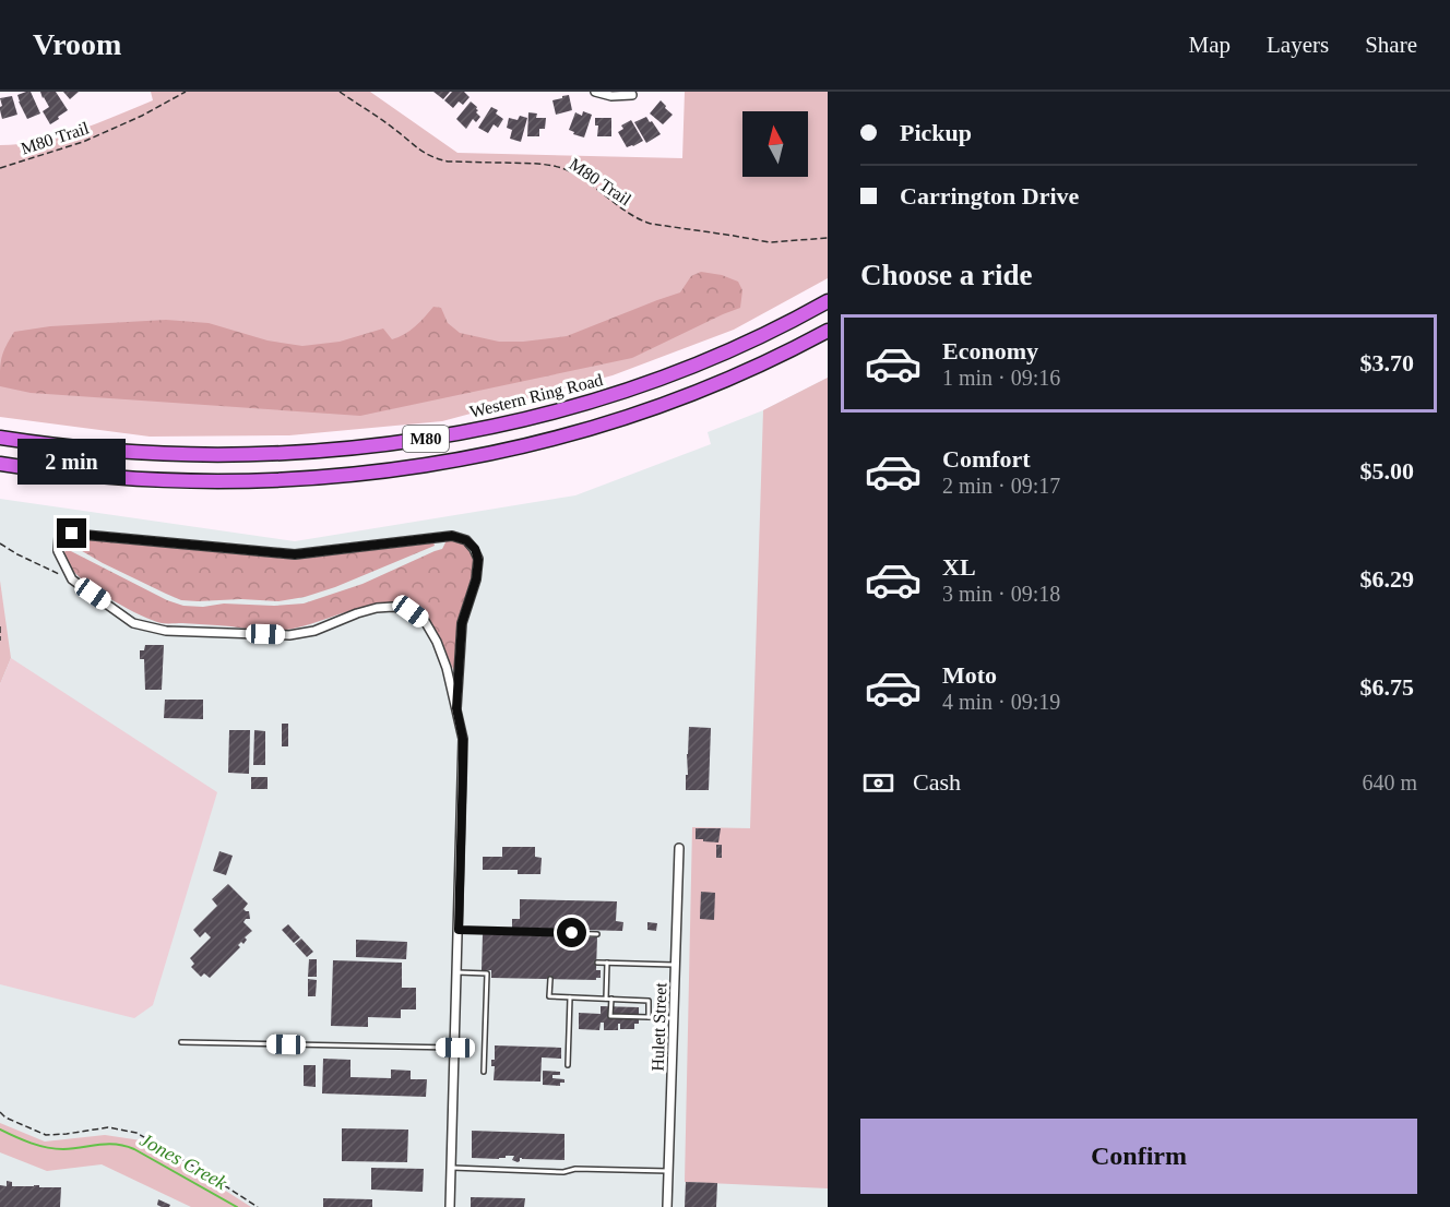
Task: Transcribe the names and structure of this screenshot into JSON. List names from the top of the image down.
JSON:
{
  "streets": {
    "highway": ["Western Ring Road", "M80"],
    "street": ["Hulett Street"],
    "path": ["M80 Trail"]
  },
  "water": ["Jones Creek"],
  "north": "top",
  "page": {
    "header": "Vroom",
    "nav": ["Map", "Layers", "Share"],
    "banner": ["Pickup", "Carrington Drive"],
    "heading": "Choose a ride",
    "list": [
      {
        "name": "Economy",
        "note": "1 min · 09:16",
        "value": "$3.70"
      },
      {
        "name": "Comfort",
        "note": "2 min · 09:17",
        "value": "$5.00"
      },
      {
        "name": "XL",
        "note": "3 min · 09:18",
        "value": "$6.29"
      },
      {
        "name": "Moto",
        "note": "4 min · 09:19",
        "value": "$6.75"
      }
    ],
    "bubble": "2 min",
    "pay": ["Cash", "640 m"],
    "buttons": "Confirm"
  }
}
